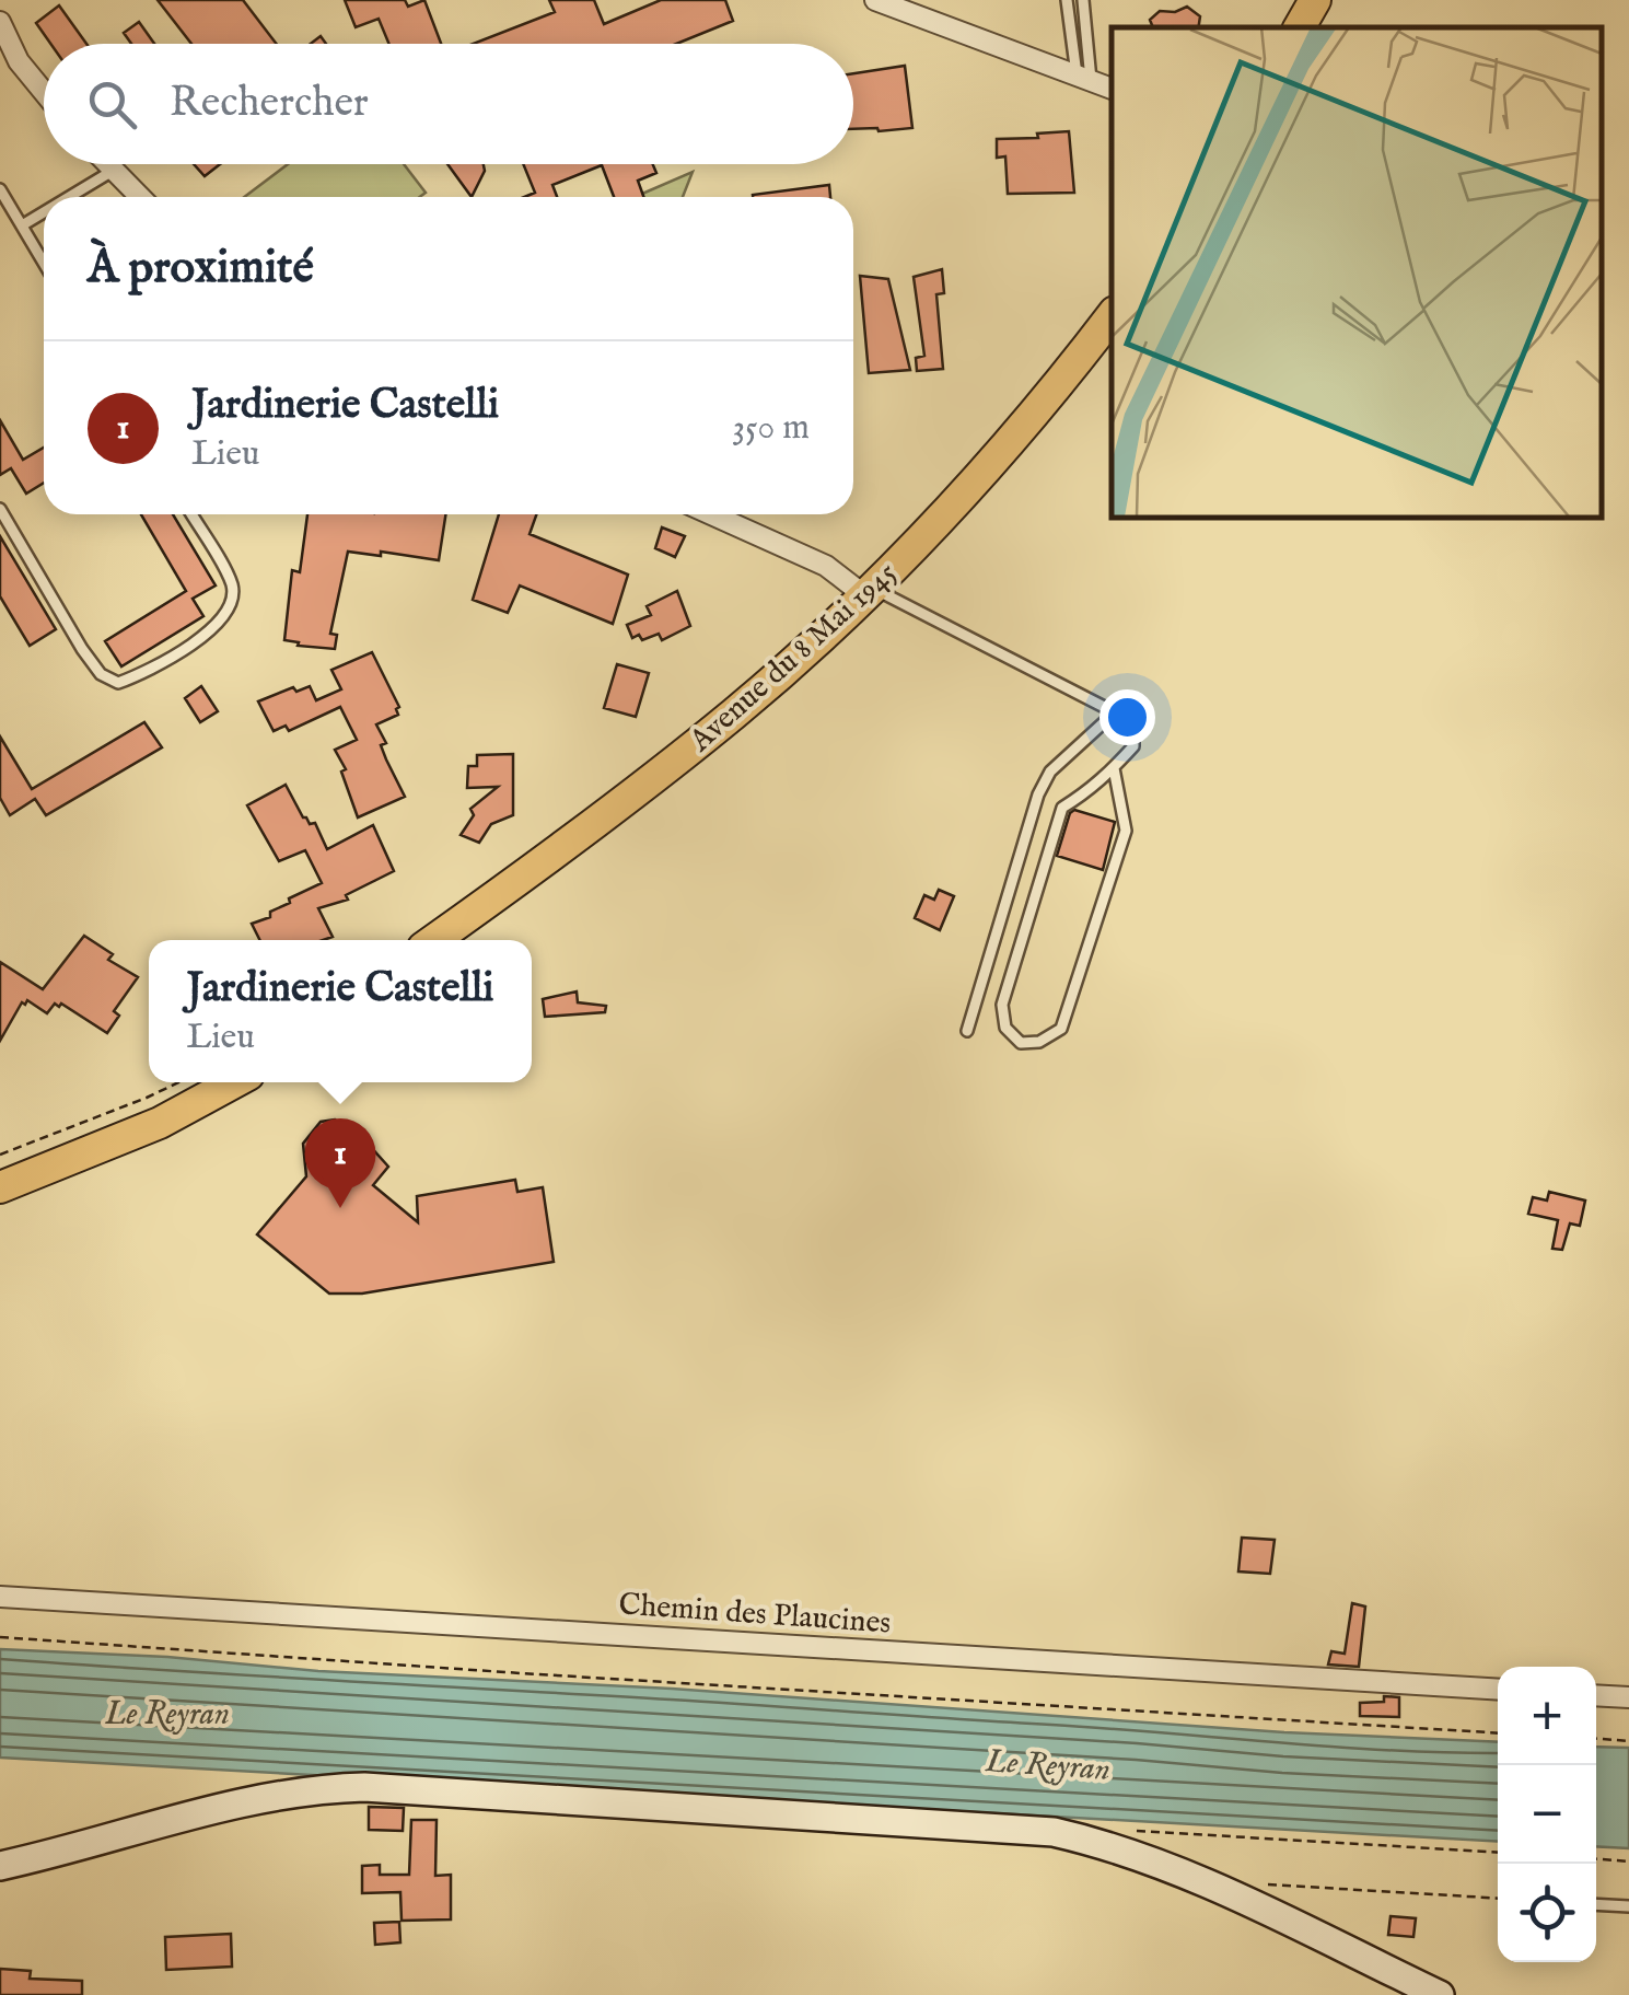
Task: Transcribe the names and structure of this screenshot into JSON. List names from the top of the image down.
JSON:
{
  "streets": {
    "main road": ["Avenue du 8 Mai 1945"],
    "street": ["Chemin des Plaucines"]
  },
  "water": ["Le Reyran"],
  "page": {
    "search": "Rechercher",
    "heading": "À proximité",
    "list": [
      {
        "mark": "1",
        "name": "Jardinerie Castelli",
        "note": "Lieu",
        "value": "350 m"
      }
    ],
    "popup": ["Jardinerie Castelli", "Lieu"],
    "pins": "1",
    "map_buttons": ["+", "−"]
  }
}
